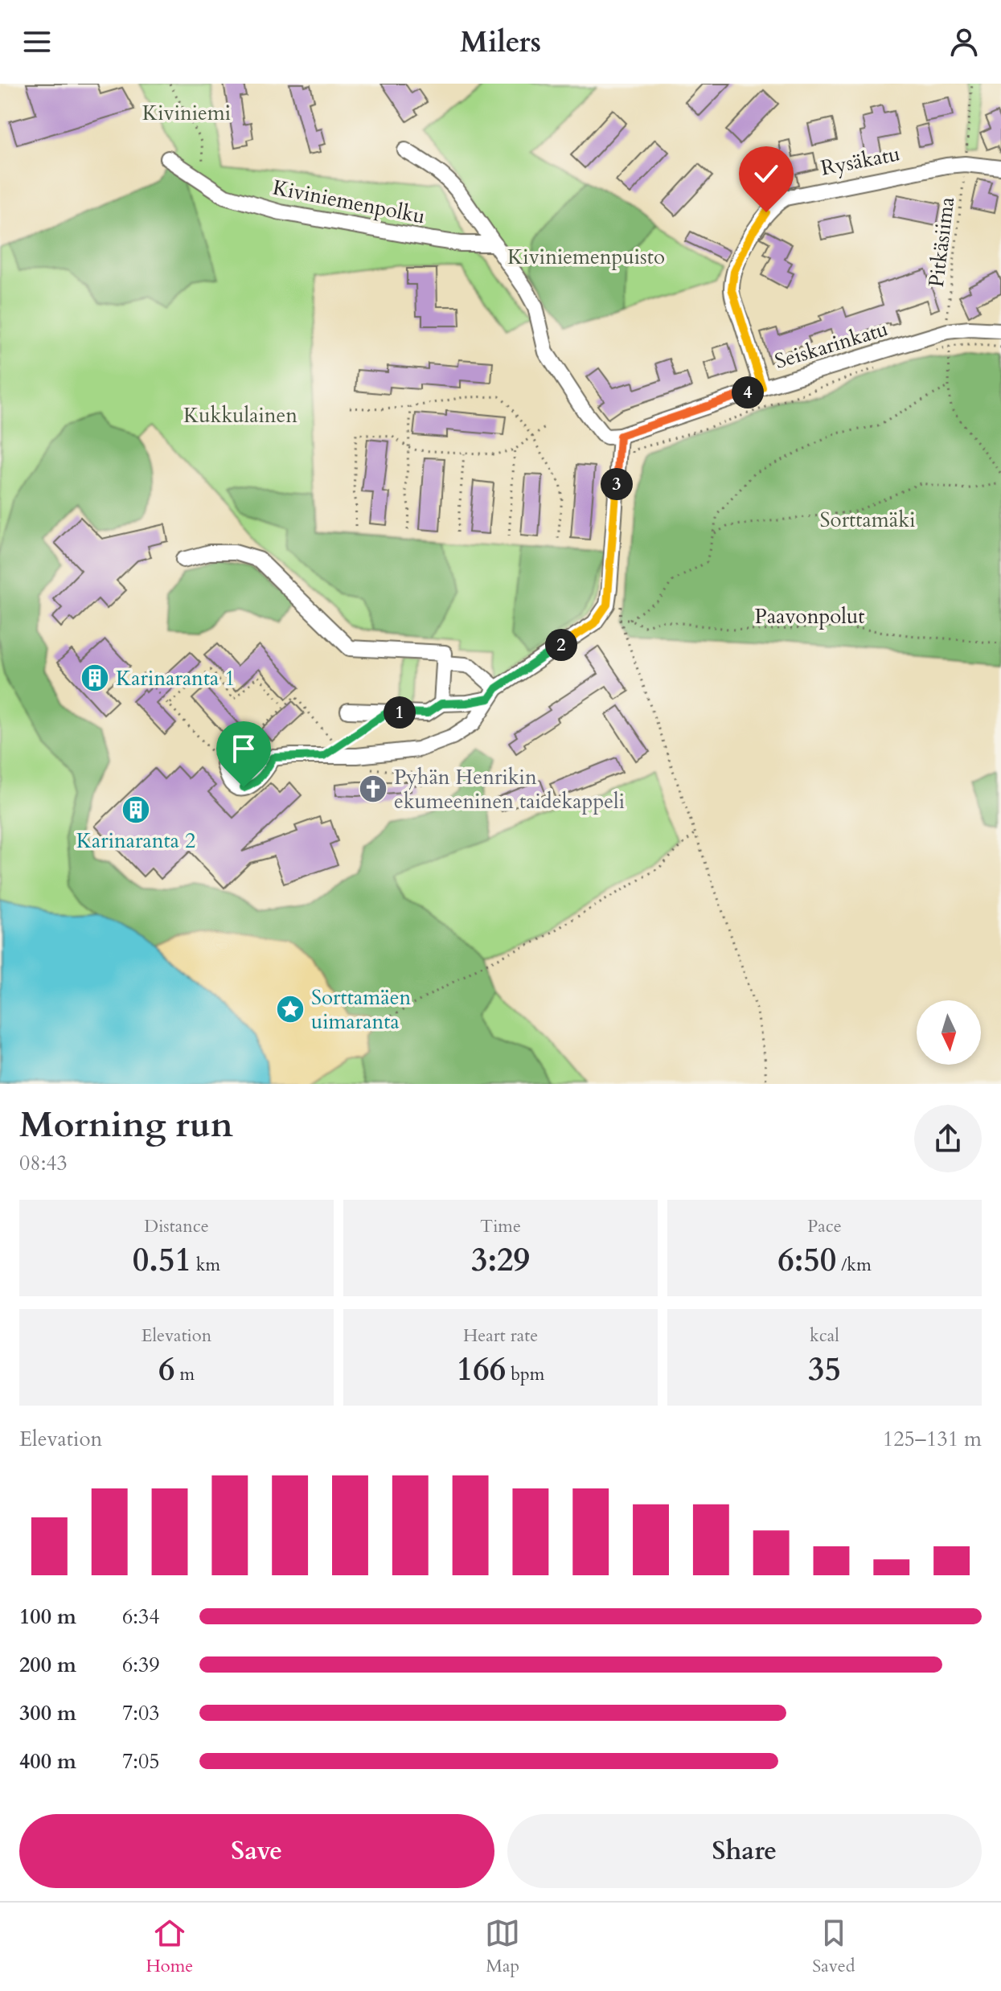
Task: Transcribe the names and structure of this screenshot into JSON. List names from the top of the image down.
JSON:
{
  "streets": {
    "street": ["Rysäkatu", "Kiviniemenpolku", "Seiskarinkatu"],
    "path": ["Pitkäsiima", "Paavonpolut"]
  },
  "crossings": [
    ["Rysäkatu", "Pitkäsiima"],
    ["Rysäkatu", "Seiskarinkatu"]
  ],
  "parks": [
    "Kiviniemi",
    "Kiviniemenpuisto",
    "Kukkulainen",
    "Sorttamäki"
  ],
  "places": {
    "building": ["Karinaranta 1", "Karinaranta 2"],
    "church": ["Pyhän Henrikin ekumeeninen taidekappeli"],
    "place": ["Sorttamäen uimaranta"]
  },
  "north": "bottom",
  "page": {
    "header": "Milers",
    "pins": [
      "4",
      "3",
      "2",
      "1"
    ],
    "heading": ["Morning run", "08:43"],
    "stats": [
      ["Distance", "0.51 km"],
      ["Time", "3:29"],
      ["Pace", "6:50 /km"],
      ["Elevation", "6 m"],
      ["Heart rate", "166 bpm"],
      ["kcal", "35"]
    ],
    "chart": ["Elevation", "125–131 m"],
    "list": [
      {
        "name": "100 m",
        "note": "6:34"
      },
      {
        "name": "200 m",
        "note": "6:39"
      },
      {
        "name": "300 m",
        "note": "7:03"
      },
      {
        "name": "400 m",
        "note": "7:05"
      }
    ],
    "buttons": ["Save", "Share"],
    "tabs": ["Home", "Map", "Saved"]
  }
}
